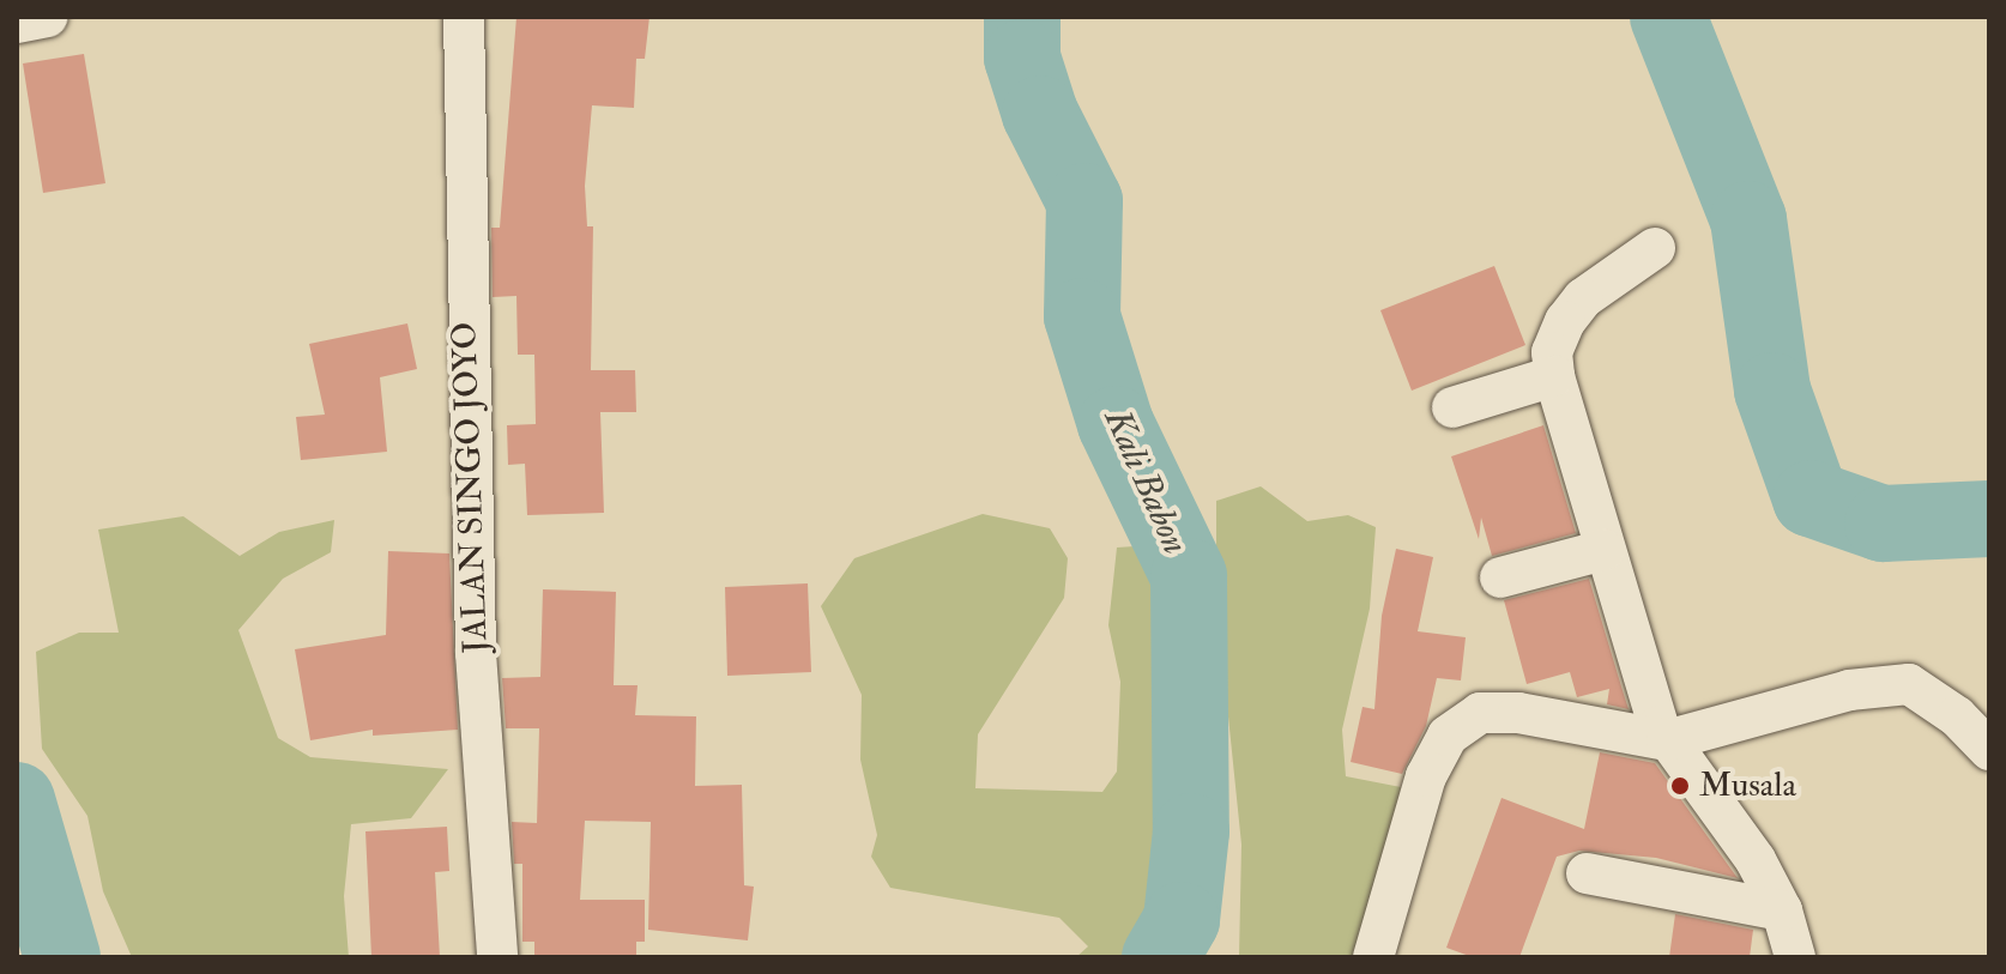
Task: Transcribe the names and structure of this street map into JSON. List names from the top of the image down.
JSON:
{
  "streets": {
    "street": ["JALAN SINGO JOYO"]
  },
  "water": ["Kali Babon"],
  "places": ["Musala"]
}
